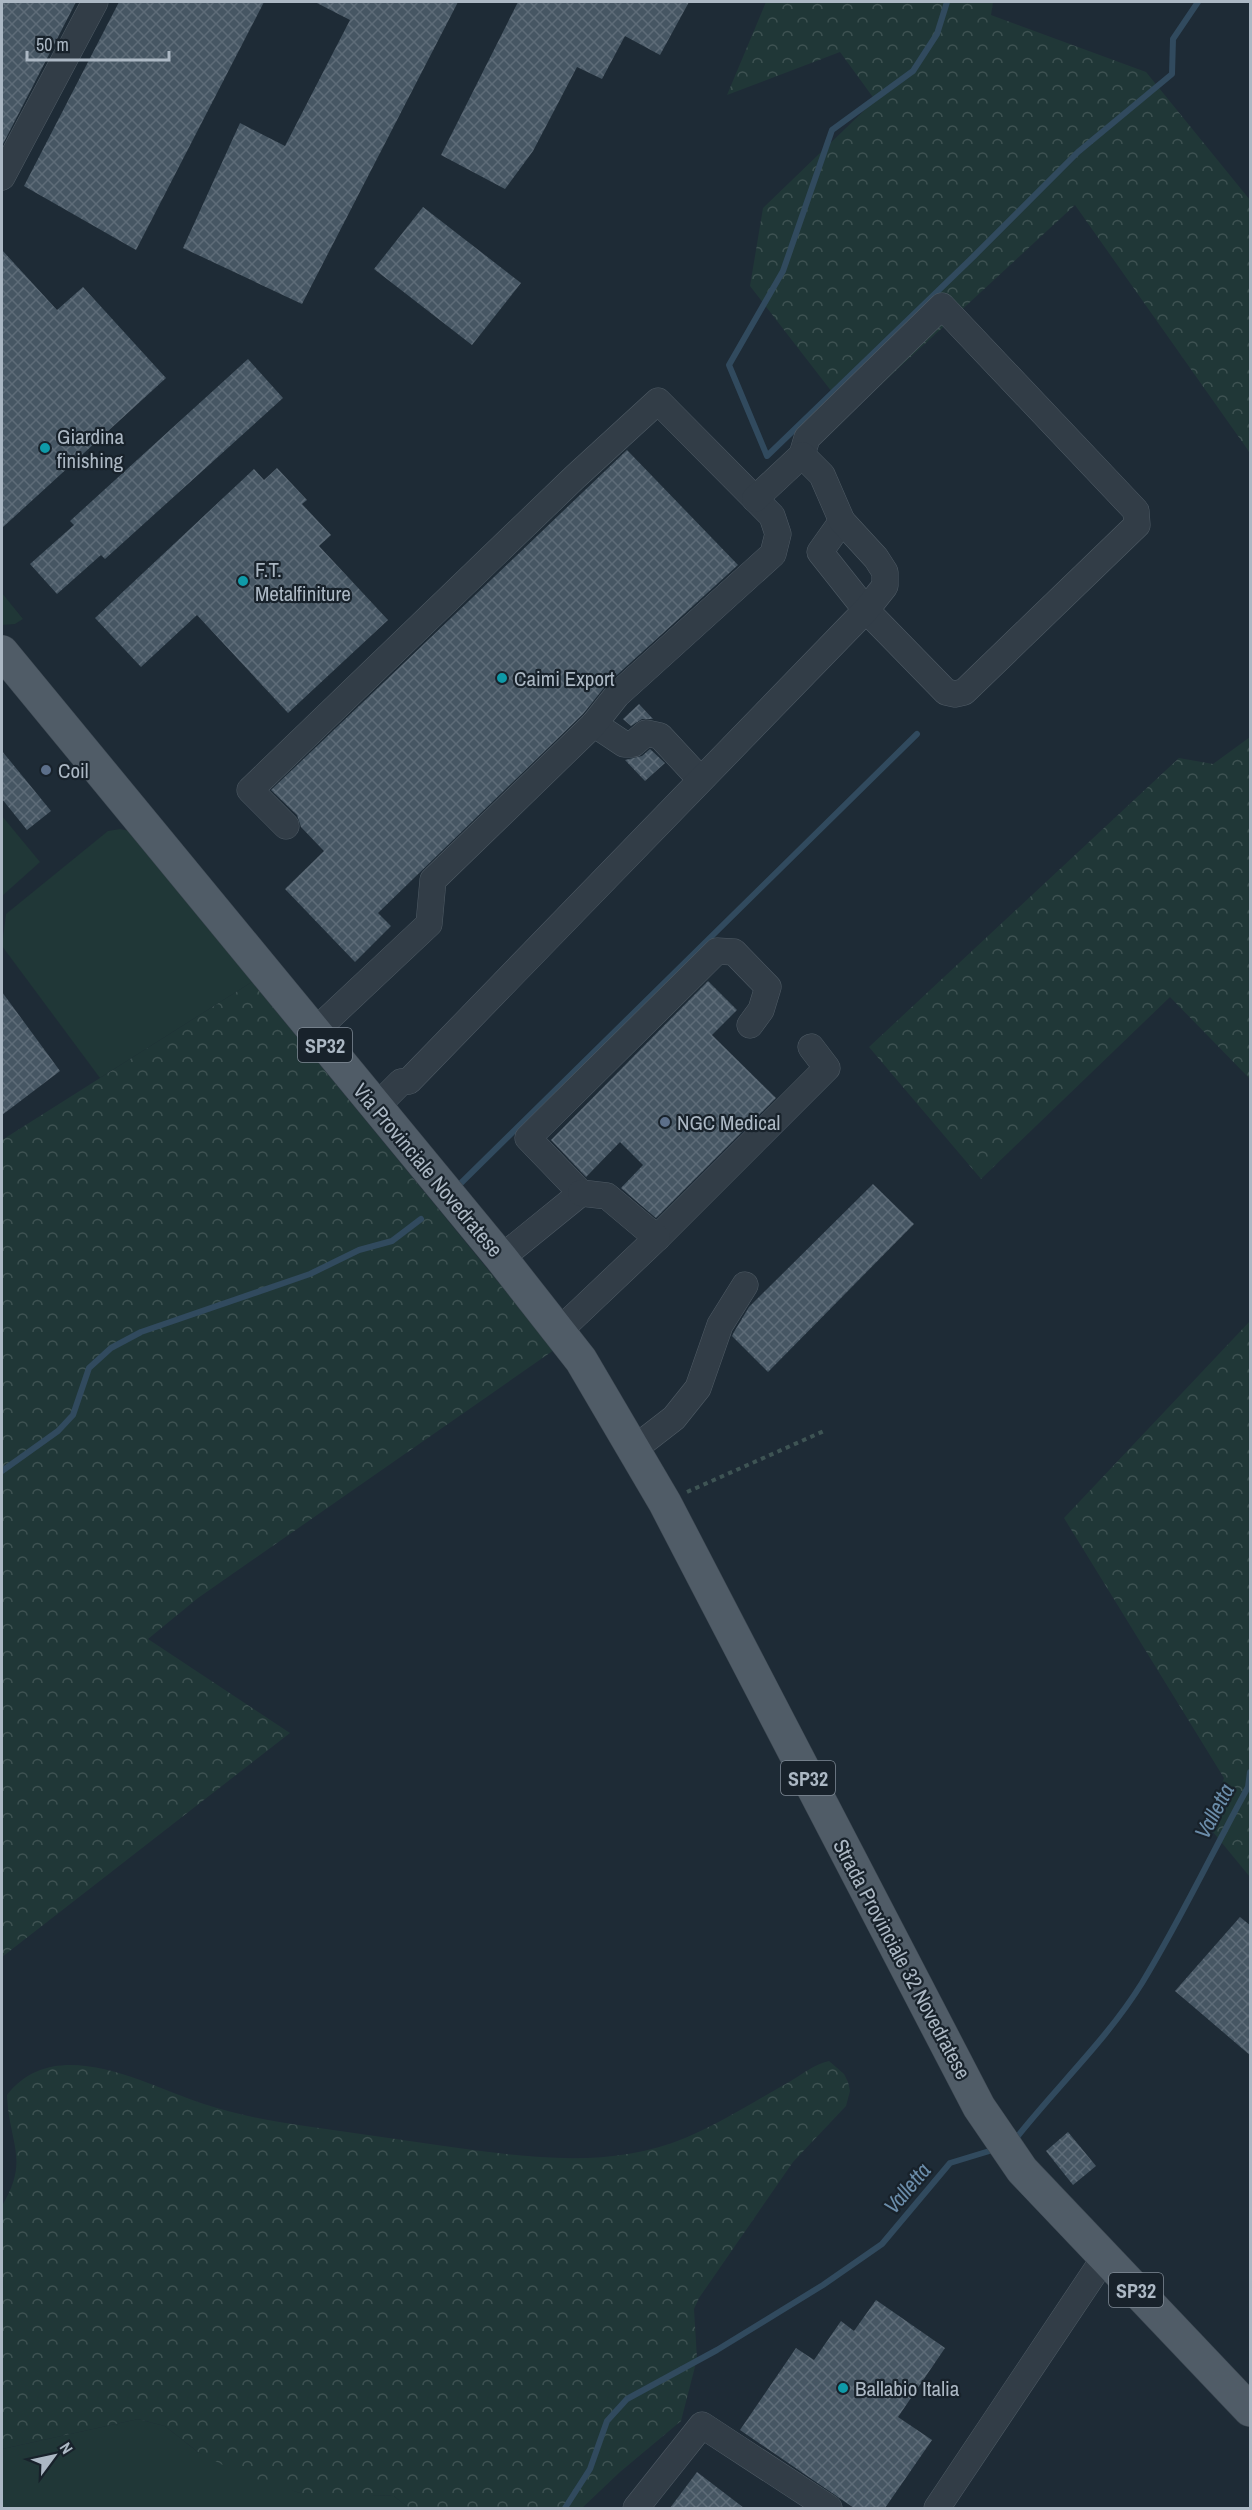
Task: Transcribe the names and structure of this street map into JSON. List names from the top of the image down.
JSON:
{
  "streets": {
    "main road": ["SP32", "Via Provinciale Novedratese", "Strada Provinciale 32 Novedratese"]
  },
  "crossings": [
    ["Via Provinciale Novedratese", "Strada Provinciale 32 Novedratese"]
  ],
  "water": ["Valletta"],
  "places": [
    "Giardina finishing",
    "F.T. Metalfiniture",
    "Caimi Export",
    "Coil",
    "NGC Medical",
    "Ballabio Italia"
  ],
  "scale_bar": "50 m",
  "north": "top right"
}
